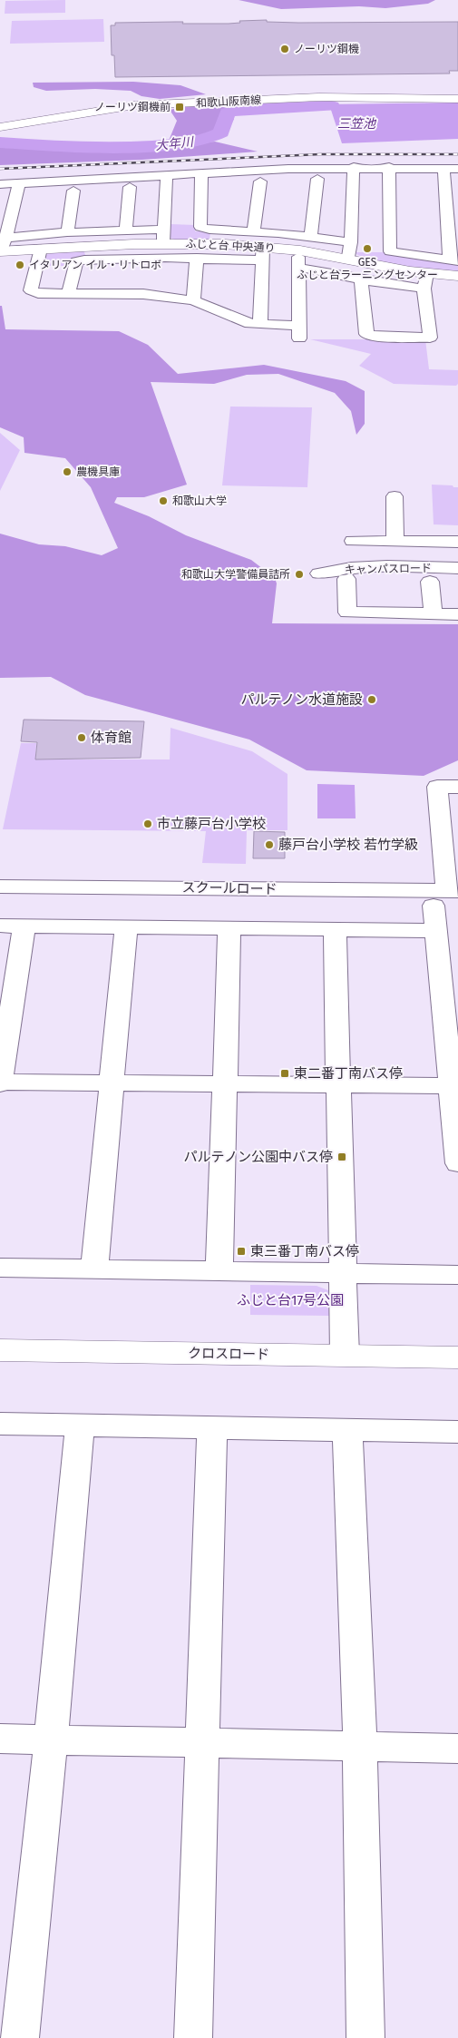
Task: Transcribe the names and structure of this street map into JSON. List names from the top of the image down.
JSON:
{
  "streets": {
    "street": [
      "和歌山阪南線",
      "ふじと台 中央通り",
      "キャンパスロード",
      "スクールロード",
      "クロスロード"
    ]
  },
  "water": ["三笠池", "大年川"],
  "parks": ["ふじと台17号公園"],
  "places": {
    "other": [
      "ノーリツ鋼機",
      "GES ふじと台ラーニングセンター",
      "イタリアン イル・リトロボ",
      "農機具庫",
      "和歌山大学",
      "和歌山大学警備員詰所",
      "パルテノン水道施設",
      "体育館",
      "市立藤戸台小学校",
      "藤戸台小学校 若竹学級"
    ],
    "transit": [
      "ノーリツ鋼機前",
      "東二番丁南バス停",
      "パルテノン公園中バス停",
      "東三番丁南バス停"
    ]
  }
}
